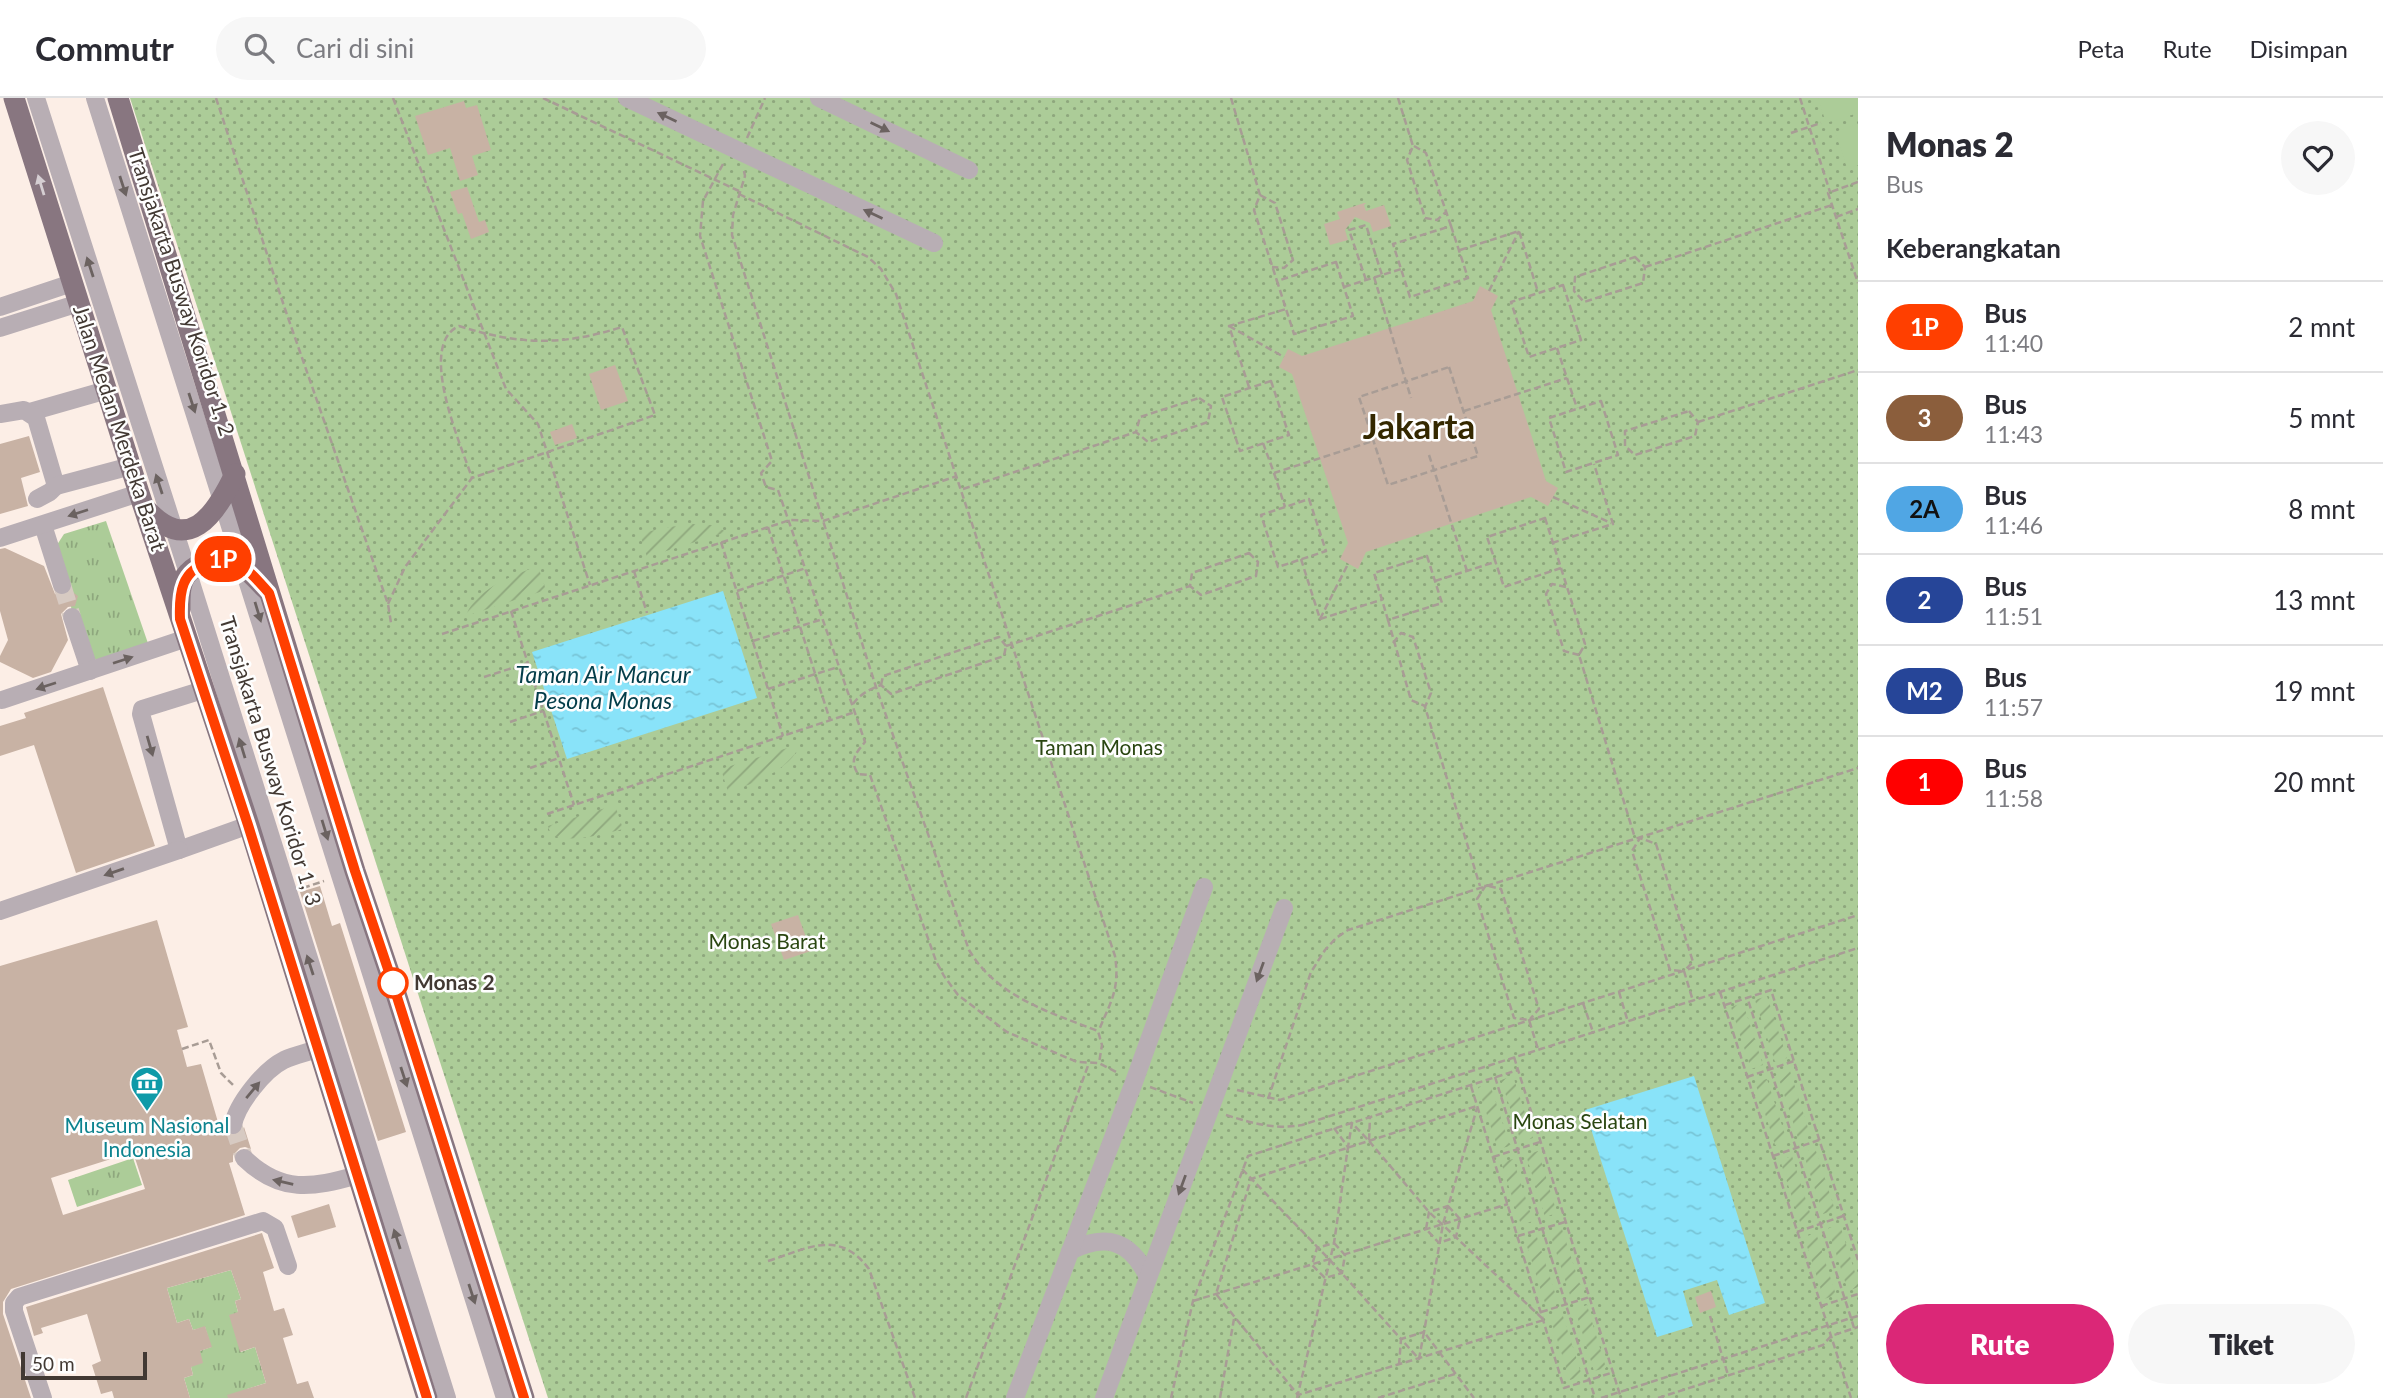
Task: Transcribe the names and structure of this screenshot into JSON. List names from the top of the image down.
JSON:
{
  "streets": {
    "main road": ["Jalan Medan Merdeka Barat"],
    "street": ["Transjakarta Busway Koridor 1, 2", "Transjakarta Busway Koridor 1, 3"]
  },
  "one_way": ["Transjakarta Busway Koridor 1, 2", "Transjakarta Busway Koridor 1, 3"],
  "districts": ["Jakarta"],
  "water": ["Taman Air Mancur Pesona Monas"],
  "parks": ["Taman Monas", "Monas Barat", "Monas Selatan"],
  "places": {
    "other": ["Monas 2"],
    "museum": ["Museum Nasional Indonesia"]
  },
  "lines": ["bus line 1P"],
  "scale_bar": "50 m",
  "page": {
    "header": "Commutr",
    "search": "Cari di sini",
    "nav": ["Peta", "Rute", "Disimpan"],
    "on_map": "1P",
    "heading": [
      ["Monas 2", "Bus"],
      "Keberangkatan"
    ],
    "list": [
      {
        "mark": "1P",
        "name": "Bus",
        "note": "11:40",
        "value": "2 mnt"
      },
      {
        "mark": "3",
        "name": "Bus",
        "note": "11:43",
        "value": "5 mnt"
      },
      {
        "mark": "2A",
        "name": "Bus",
        "note": "11:46",
        "value": "8 mnt"
      },
      {
        "mark": "2",
        "name": "Bus",
        "note": "11:51",
        "value": "13 mnt"
      },
      {
        "mark": "M2",
        "name": "Bus",
        "note": "11:57",
        "value": "19 mnt"
      },
      {
        "mark": "1",
        "name": "Bus",
        "note": "11:58",
        "value": "20 mnt"
      }
    ],
    "buttons": ["Rute", "Tiket"],
    "scale": "50 m"
  }
}
